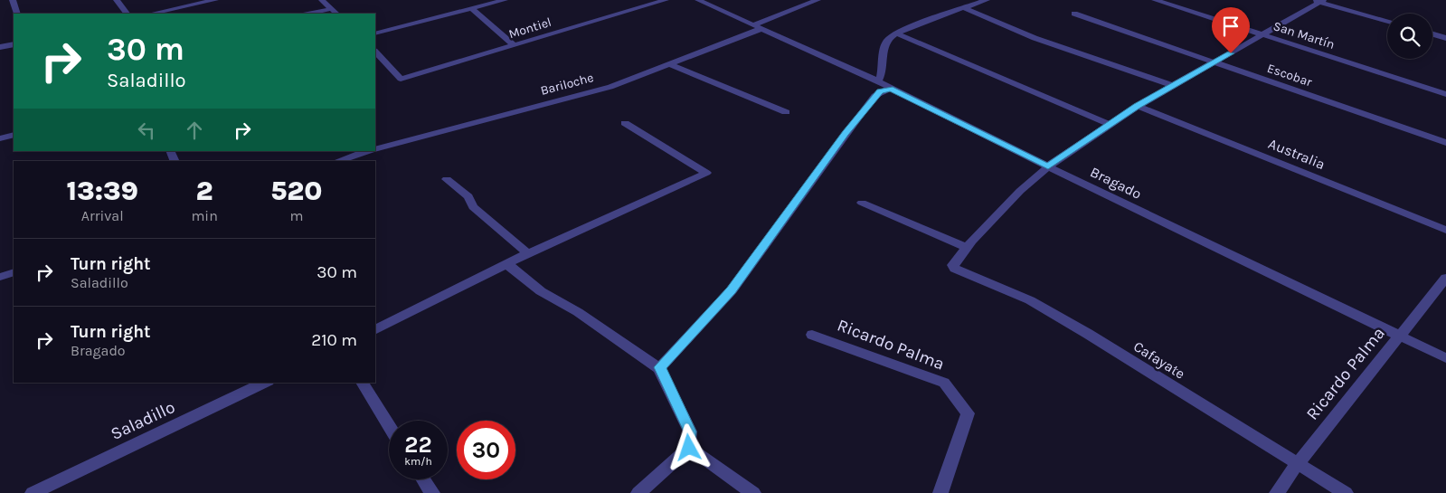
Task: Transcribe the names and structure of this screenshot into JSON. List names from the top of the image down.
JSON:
{
  "streets": {
    "street": [
      "Montiel",
      "San Martín",
      "Escobar",
      "Bariloche",
      "Australia",
      "Bragado",
      "Ricardo Palma",
      "Cafayate",
      "Saladillo"
    ]
  },
  "crossings": [
    ["Bariloche", "Bragado"],
    ["Bragado", "Ricardo Palma"],
    ["Ricardo Palma", "Cafayate"]
  ],
  "page": {
    "turn": ["30 m", "Saladillo"],
    "eta": [
      "13:39",
      "Arrival",
      "2",
      "min",
      "520",
      "m"
    ],
    "list": [
      {
        "name": "Turn right",
        "note": "Saladillo",
        "value": "30 m"
      },
      {
        "name": "Turn right",
        "note": "Bragado",
        "value": "210 m"
      }
    ],
    "speed": "22 km/h",
    "limit": "30"
  }
}
